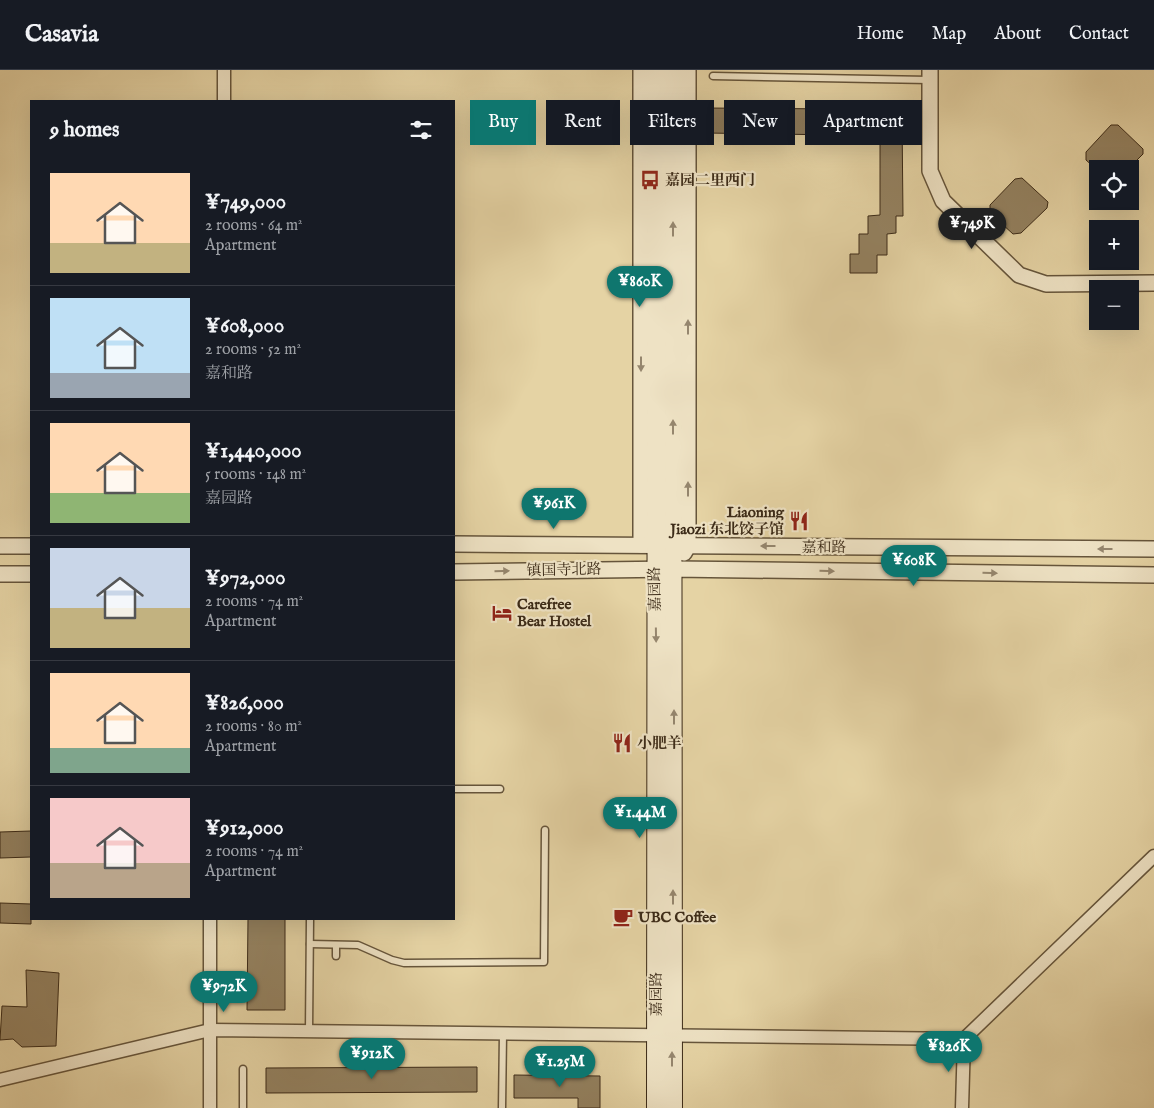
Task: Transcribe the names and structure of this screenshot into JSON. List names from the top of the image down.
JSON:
{
  "streets": {
    "main road": ["嘉园路"],
    "street": ["嘉和路", "镇国寺北路"]
  },
  "crossings": [
    ["嘉和路", "镇国寺北路"],
    ["嘉和路", "嘉园路"],
    ["镇国寺北路", "嘉园路"]
  ],
  "places": {
    "bus stop": ["嘉园二里西门"],
    "restaurant": ["Liaoning Jiaozi 东北饺子馆", "小肥羊"],
    "hotel": ["Carefree Bear Hostel"],
    "cafe": ["UBC Coffee"]
  },
  "page": {
    "header": "Casavia",
    "nav": [
      "Home",
      "Map",
      "About",
      "Contact"
    ],
    "chip": [
      "Buy",
      "Rent",
      "Filters",
      "New",
      "Apartment"
    ],
    "heading": "9 homes",
    "map_buttons": ["+", "−"],
    "list": [
      {
        "name": "¥749,000",
        "note": "2 rooms · 64 m² · Apartment"
      },
      {
        "name": "¥608,000",
        "note": "2 rooms · 52 m² · 嘉和路"
      },
      {
        "name": "¥1,440,000",
        "note": "5 rooms · 148 m² · 嘉园路"
      },
      {
        "name": "¥972,000",
        "note": "2 rooms · 74 m² · Apartment"
      },
      {
        "name": "¥826,000",
        "note": "2 rooms · 80 m² · Apartment"
      },
      {
        "name": "¥912,000",
        "note": "2 rooms · 74 m² · Apartment"
      }
    ],
    "price": [
      "¥749K",
      "¥860K",
      "¥961K",
      "¥608K",
      "¥1.44M",
      "¥972K",
      "¥826K",
      "¥912K",
      "¥1.25M"
    ]
  }
}
